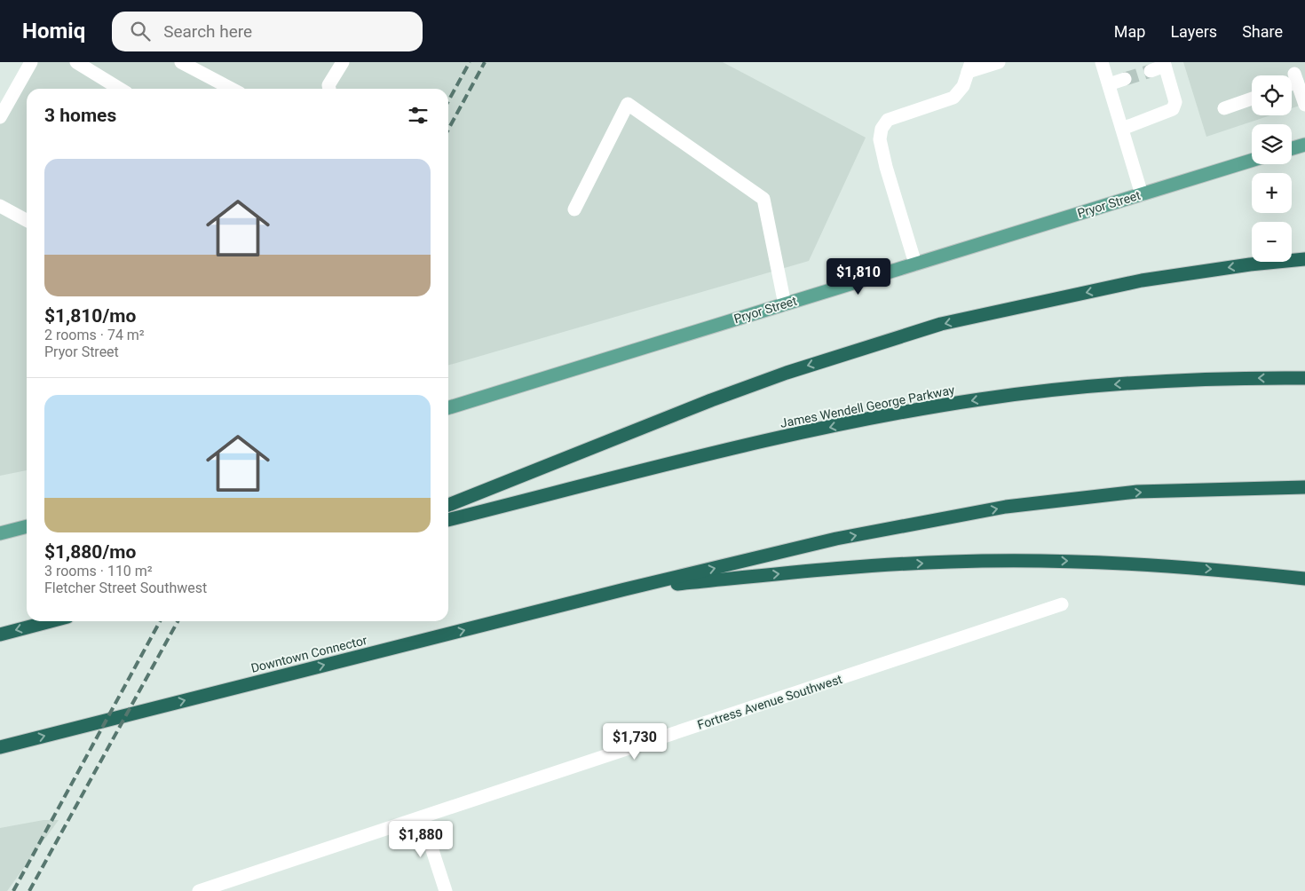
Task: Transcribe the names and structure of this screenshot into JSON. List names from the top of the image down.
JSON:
{
  "streets": {
    "highway": ["James Wendell George Parkway", "Downtown Connector"],
    "main road": ["Pryor Street"],
    "street": ["Fortress Avenue Southwest"]
  },
  "one_way": ["Downtown Connector"],
  "page": {
    "header": "Homiq",
    "search": "Search here",
    "nav": ["Map", "Layers", "Share"],
    "map_buttons": ["+", "−"],
    "heading": "3 homes",
    "list": [
      {
        "name": "$1,810/mo",
        "note": "2 rooms · 74 m² · Pryor Street"
      },
      {
        "name": "$1,880/mo",
        "note": "3 rooms · 110 m² · Fletcher Street Southwest"
      }
    ],
    "price": ["$1,810", "$1,730", "$1,880"]
  }
}
